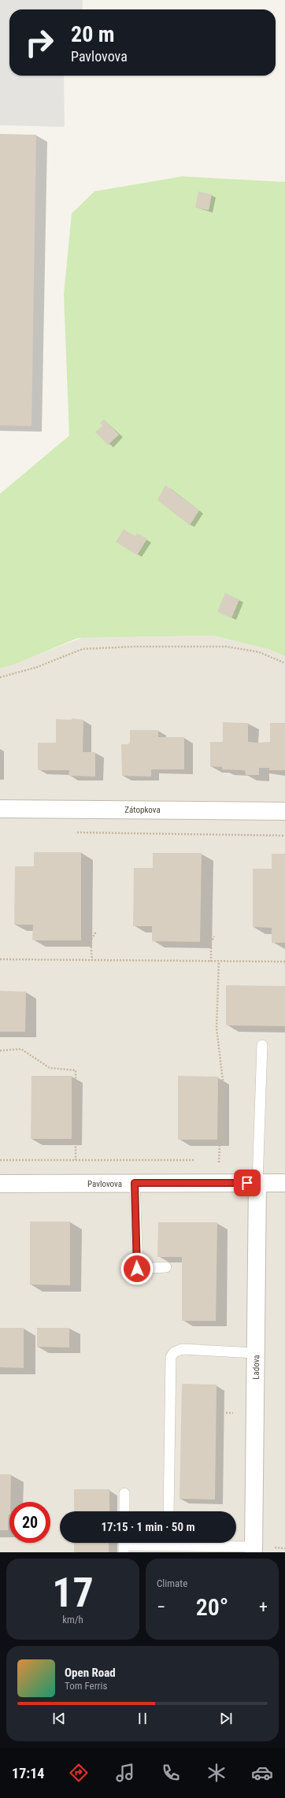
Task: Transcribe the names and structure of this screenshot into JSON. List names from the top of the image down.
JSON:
{
  "streets": {
    "street": ["Zátopkova", "Pavlovova", "Ladova"]
  },
  "crossings": [
    ["Pavlovova", "Ladova"]
  ],
  "page": {
    "turn": ["20 m", "Pavlovova"],
    "limit": "20",
    "trip": "17:15 · 1 min · 50 m",
    "tile": [
      ["17", "km/h"],
      "Climate"
    ],
    "heat": ["−", "20°", "+"],
    "song": ["Open Road", "Tom Ferris"],
    "tabs": "17:14"
  }
}
